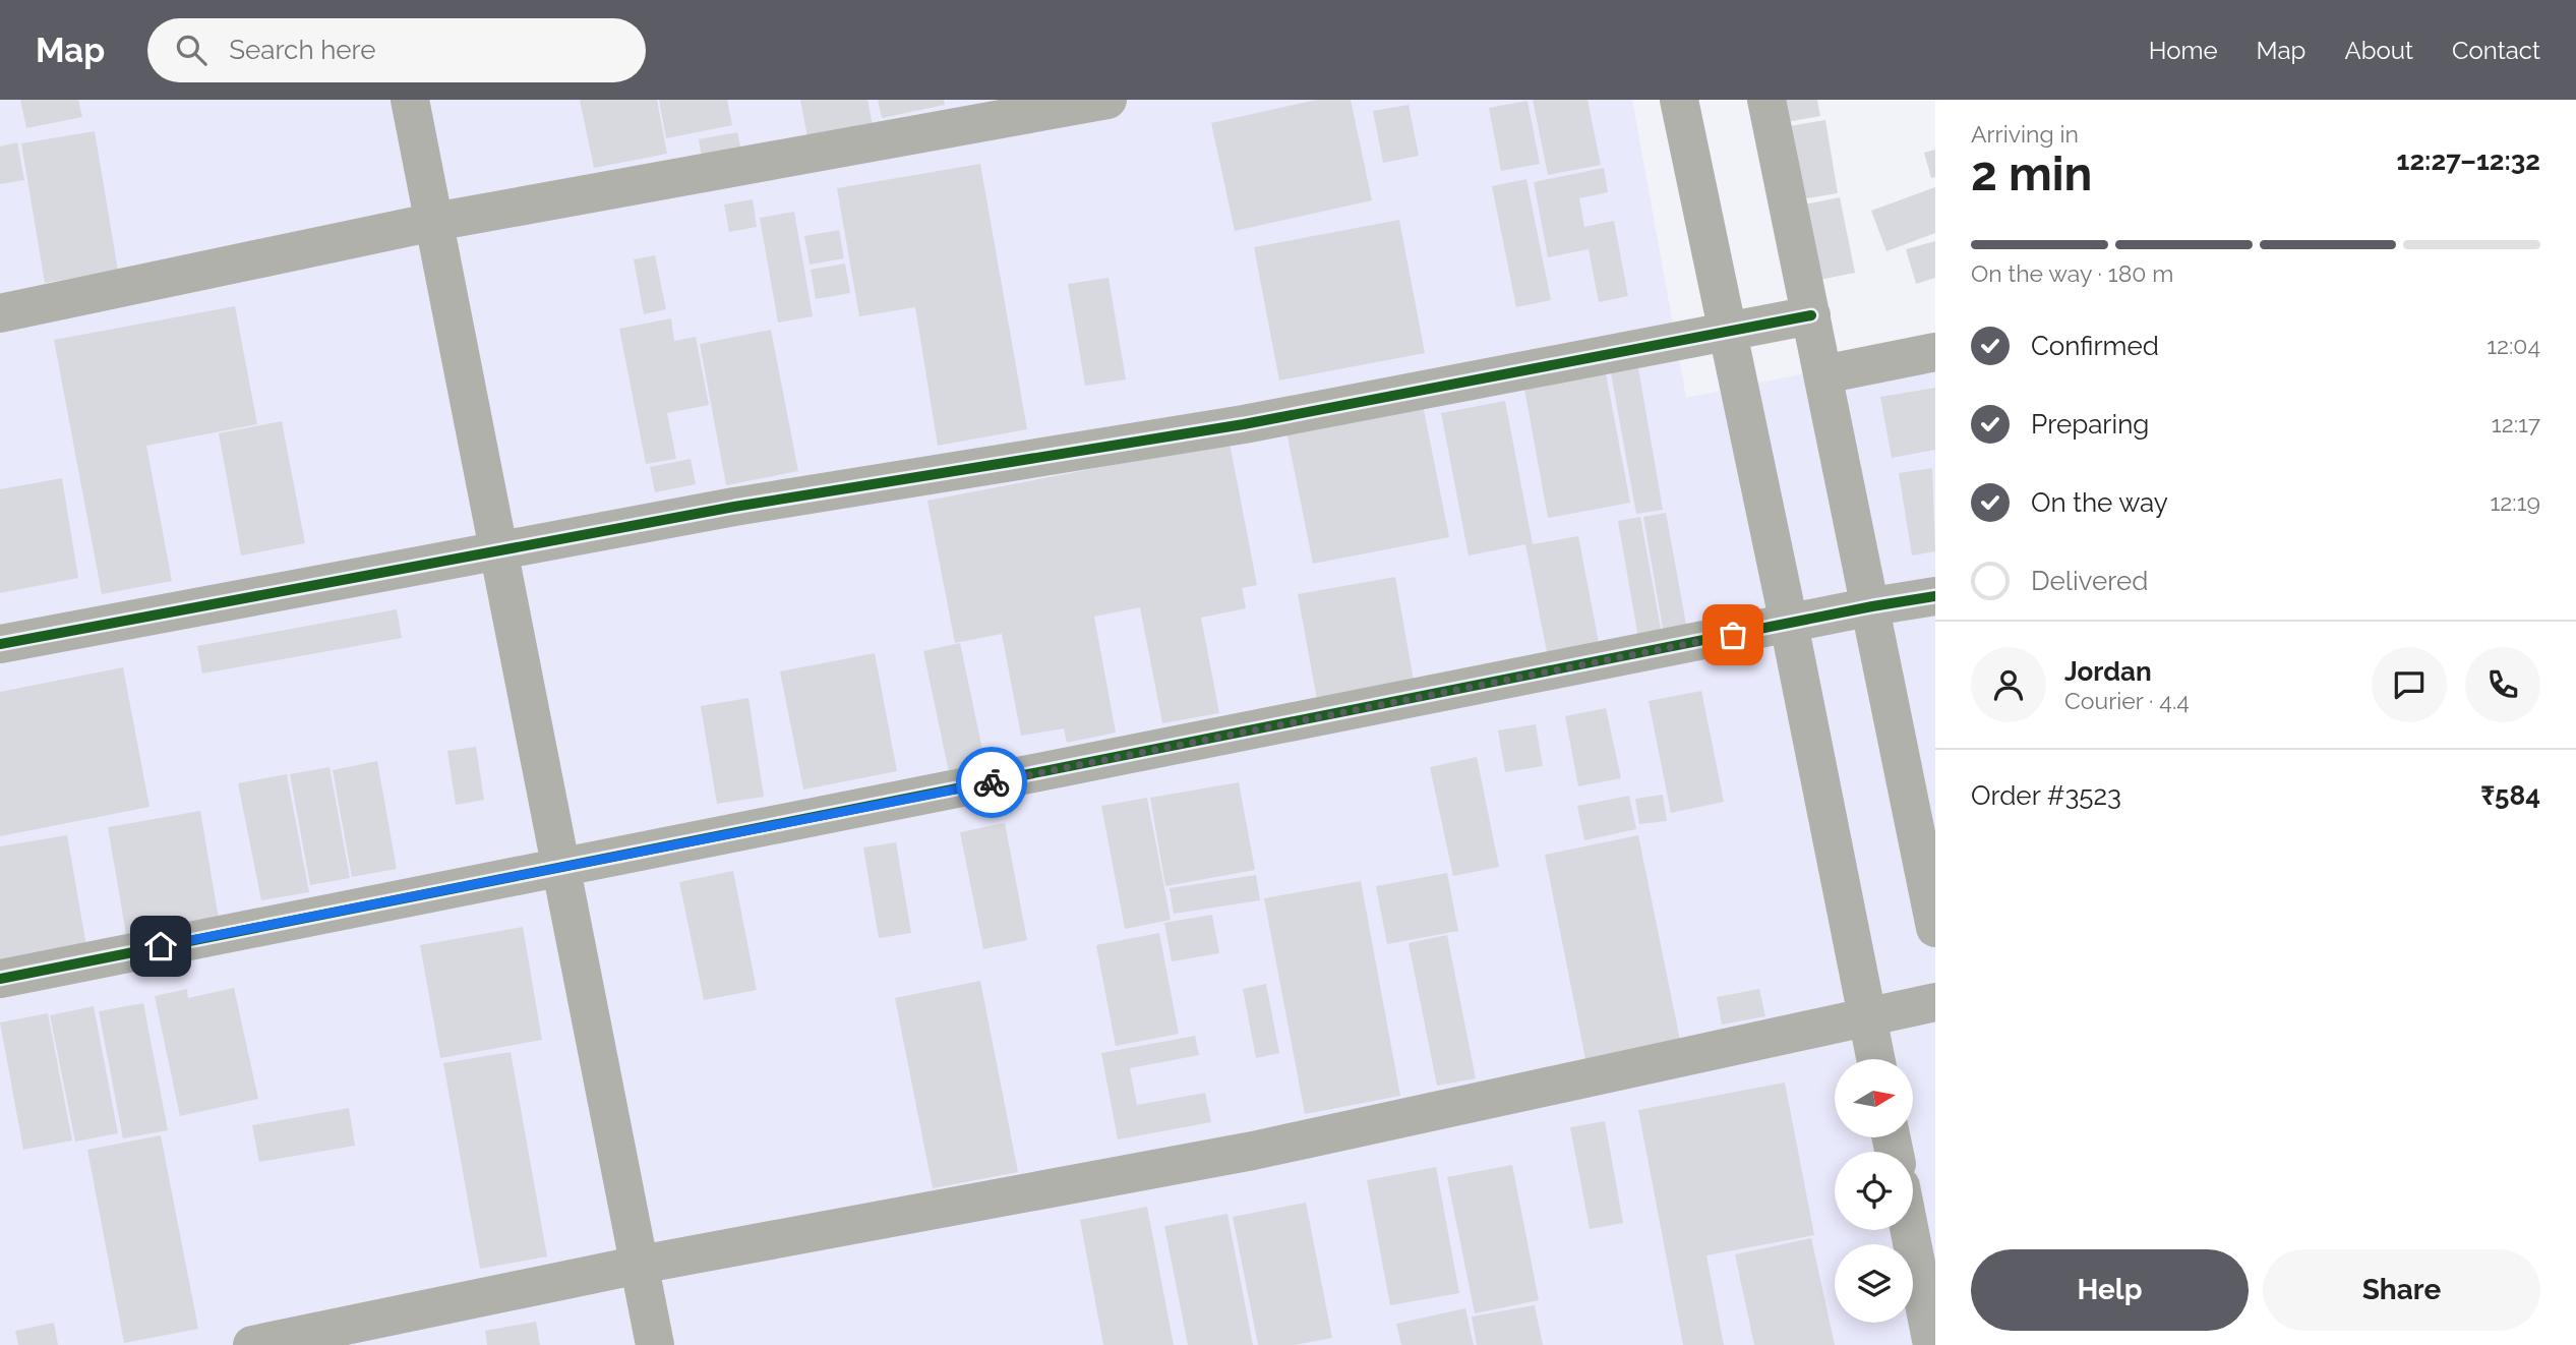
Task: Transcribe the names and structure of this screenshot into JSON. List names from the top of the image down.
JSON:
{
  "north": "right",
  "page": {
    "header": "Map",
    "search": "Search here",
    "nav": [
      "Home",
      "Map",
      "About",
      "Contact"
    ],
    "heading": ["2 min", "Arriving in", "12:27–12:32"],
    "panel": [
      "Jordan",
      "Courier · 4.4",
      "Order #3523",
      "₹584"
    ],
    "bar": "On the way · 180 m",
    "list": [
      ["Confirmed", "12:04"],
      ["Preparing", "12:17"],
      ["On the way", "12:19"],
      "Delivered"
    ],
    "buttons": ["Help", "Share"]
  }
}
